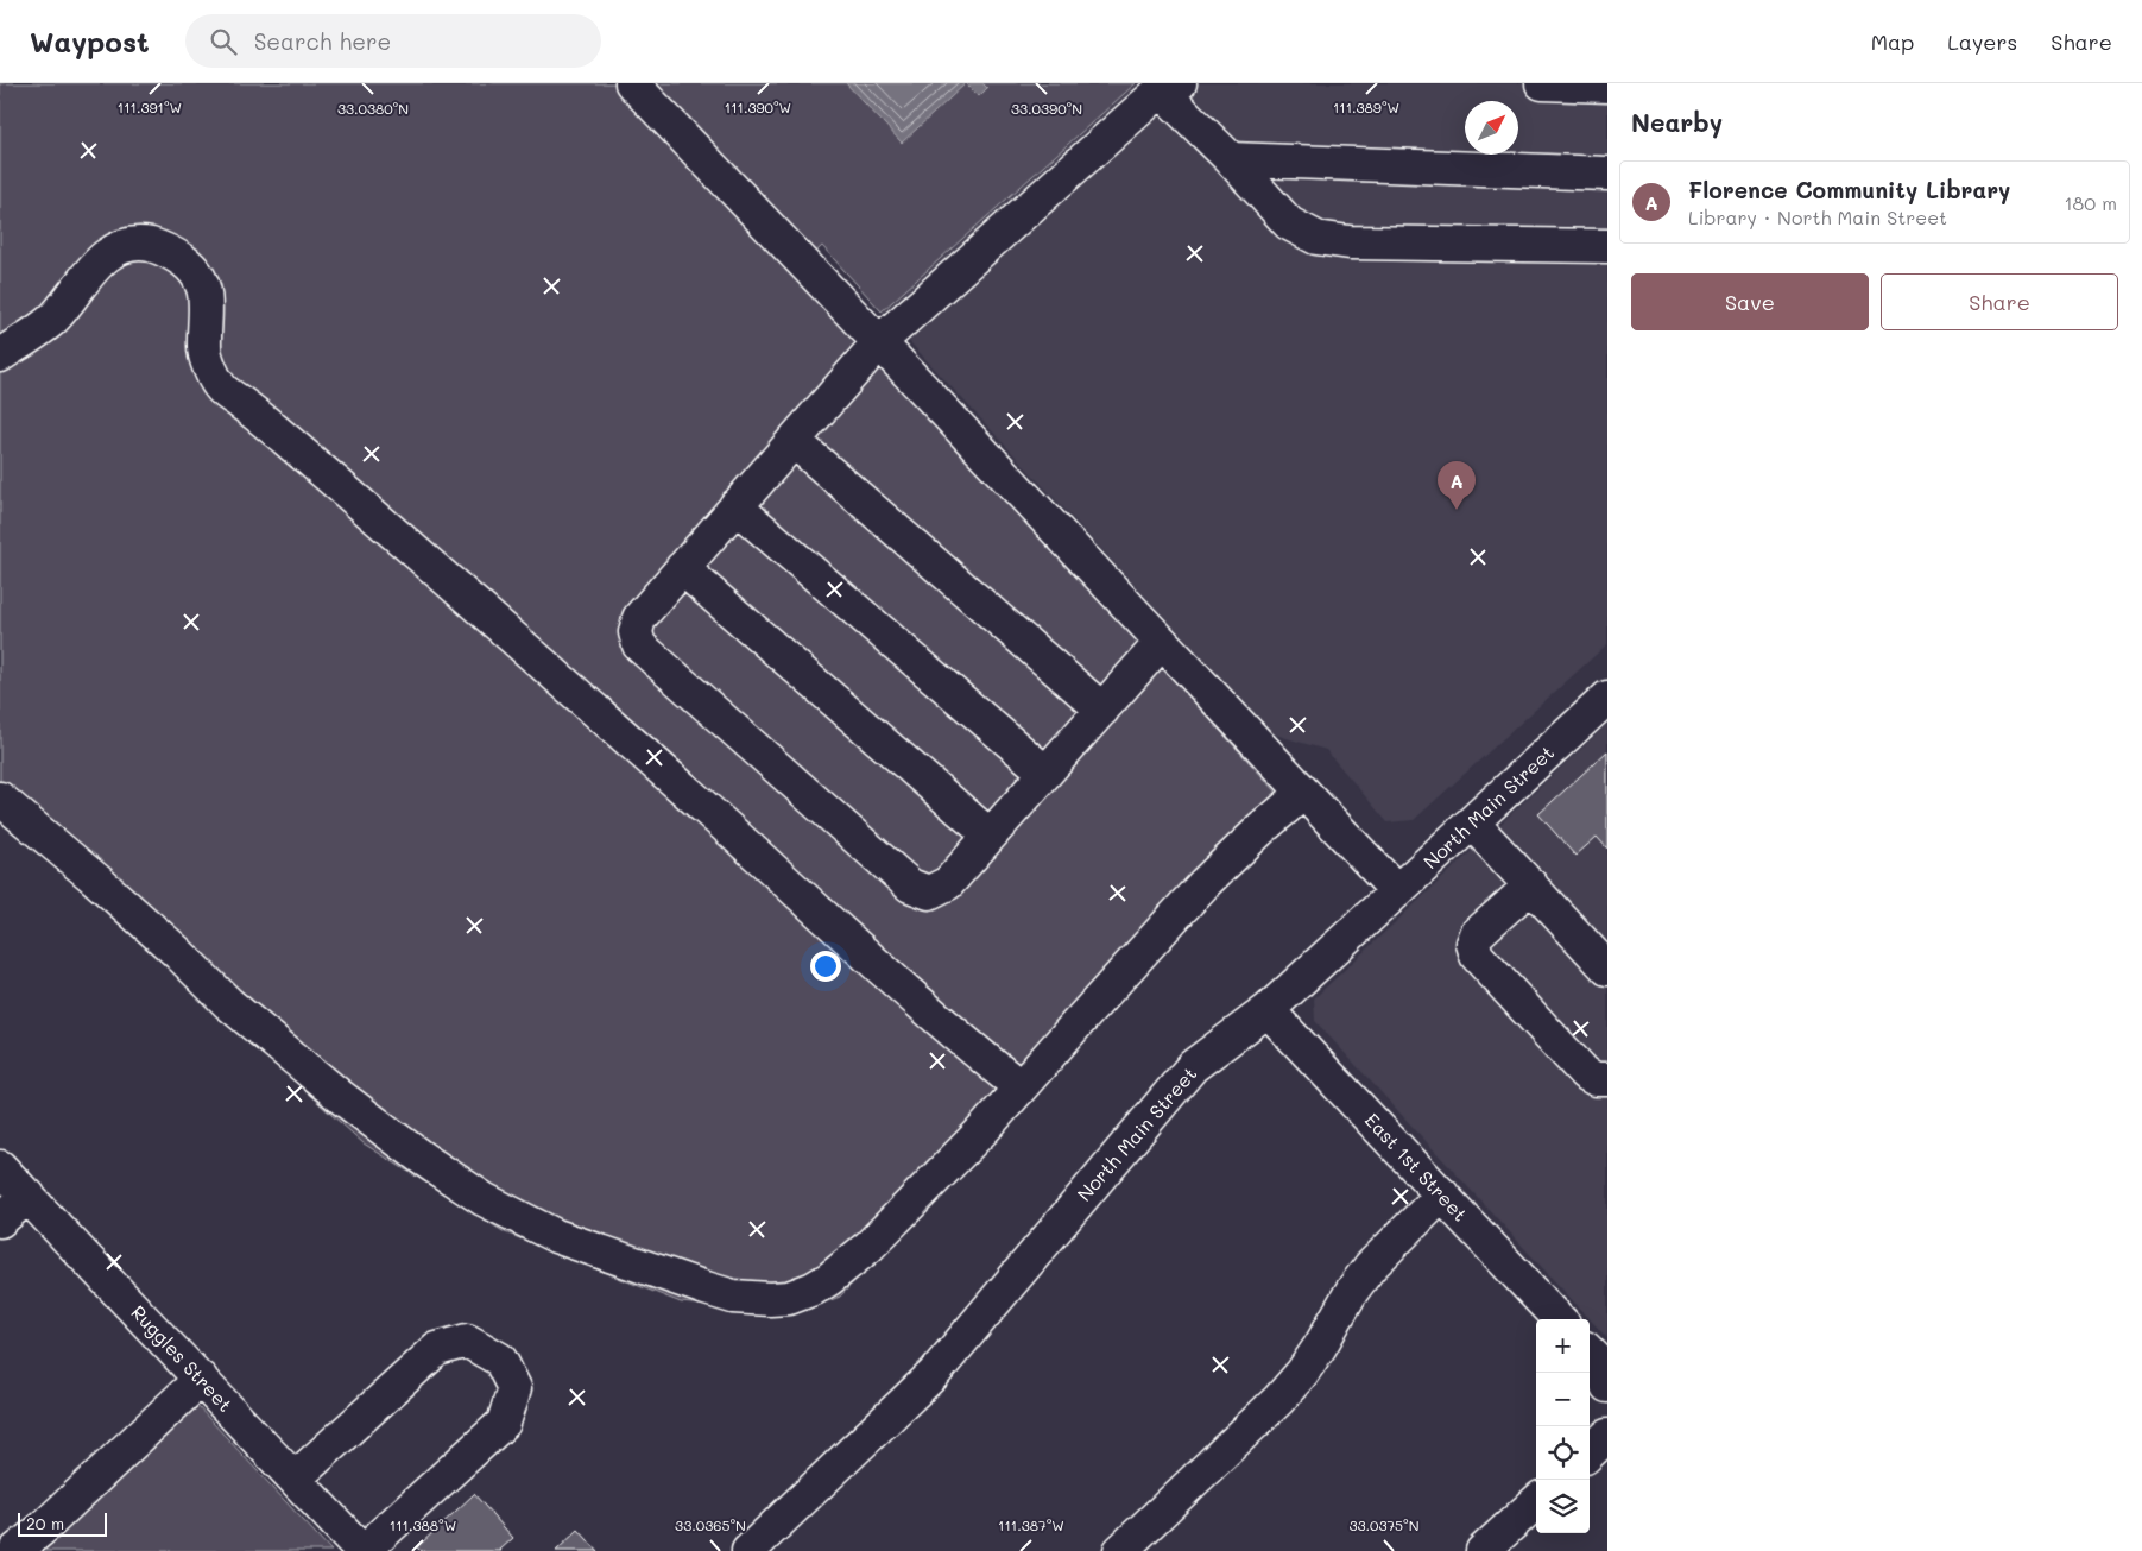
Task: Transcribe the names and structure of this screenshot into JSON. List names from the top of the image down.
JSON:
{
  "streets": {
    "street": ["North Main Street", "East 1st Street", "Ruggles Street"]
  },
  "crossings": [
    ["North Main Street", "East 1st Street"]
  ],
  "scale_bar": "20 m",
  "north": "top right",
  "page": {
    "header": "Waypost",
    "search": "Search here",
    "nav": ["Map", "Layers", "Share"],
    "heading": "Nearby",
    "list": [
      {
        "mark": "A",
        "name": "Florence Community Library",
        "note": "Library · North Main Street",
        "value": "180 m"
      }
    ],
    "buttons": ["Save", "Share"],
    "pins": "A",
    "map_buttons": ["+", "−"],
    "scale": "20 m"
  },
  "coordinates": [
    "111.391°W",
    "111.390°W",
    "111.389°W",
    "33.0380°N",
    "33.0390°N",
    "33.0365°N",
    "33.0375°N",
    "111.388°W",
    "111.387°W"
  ]
}
